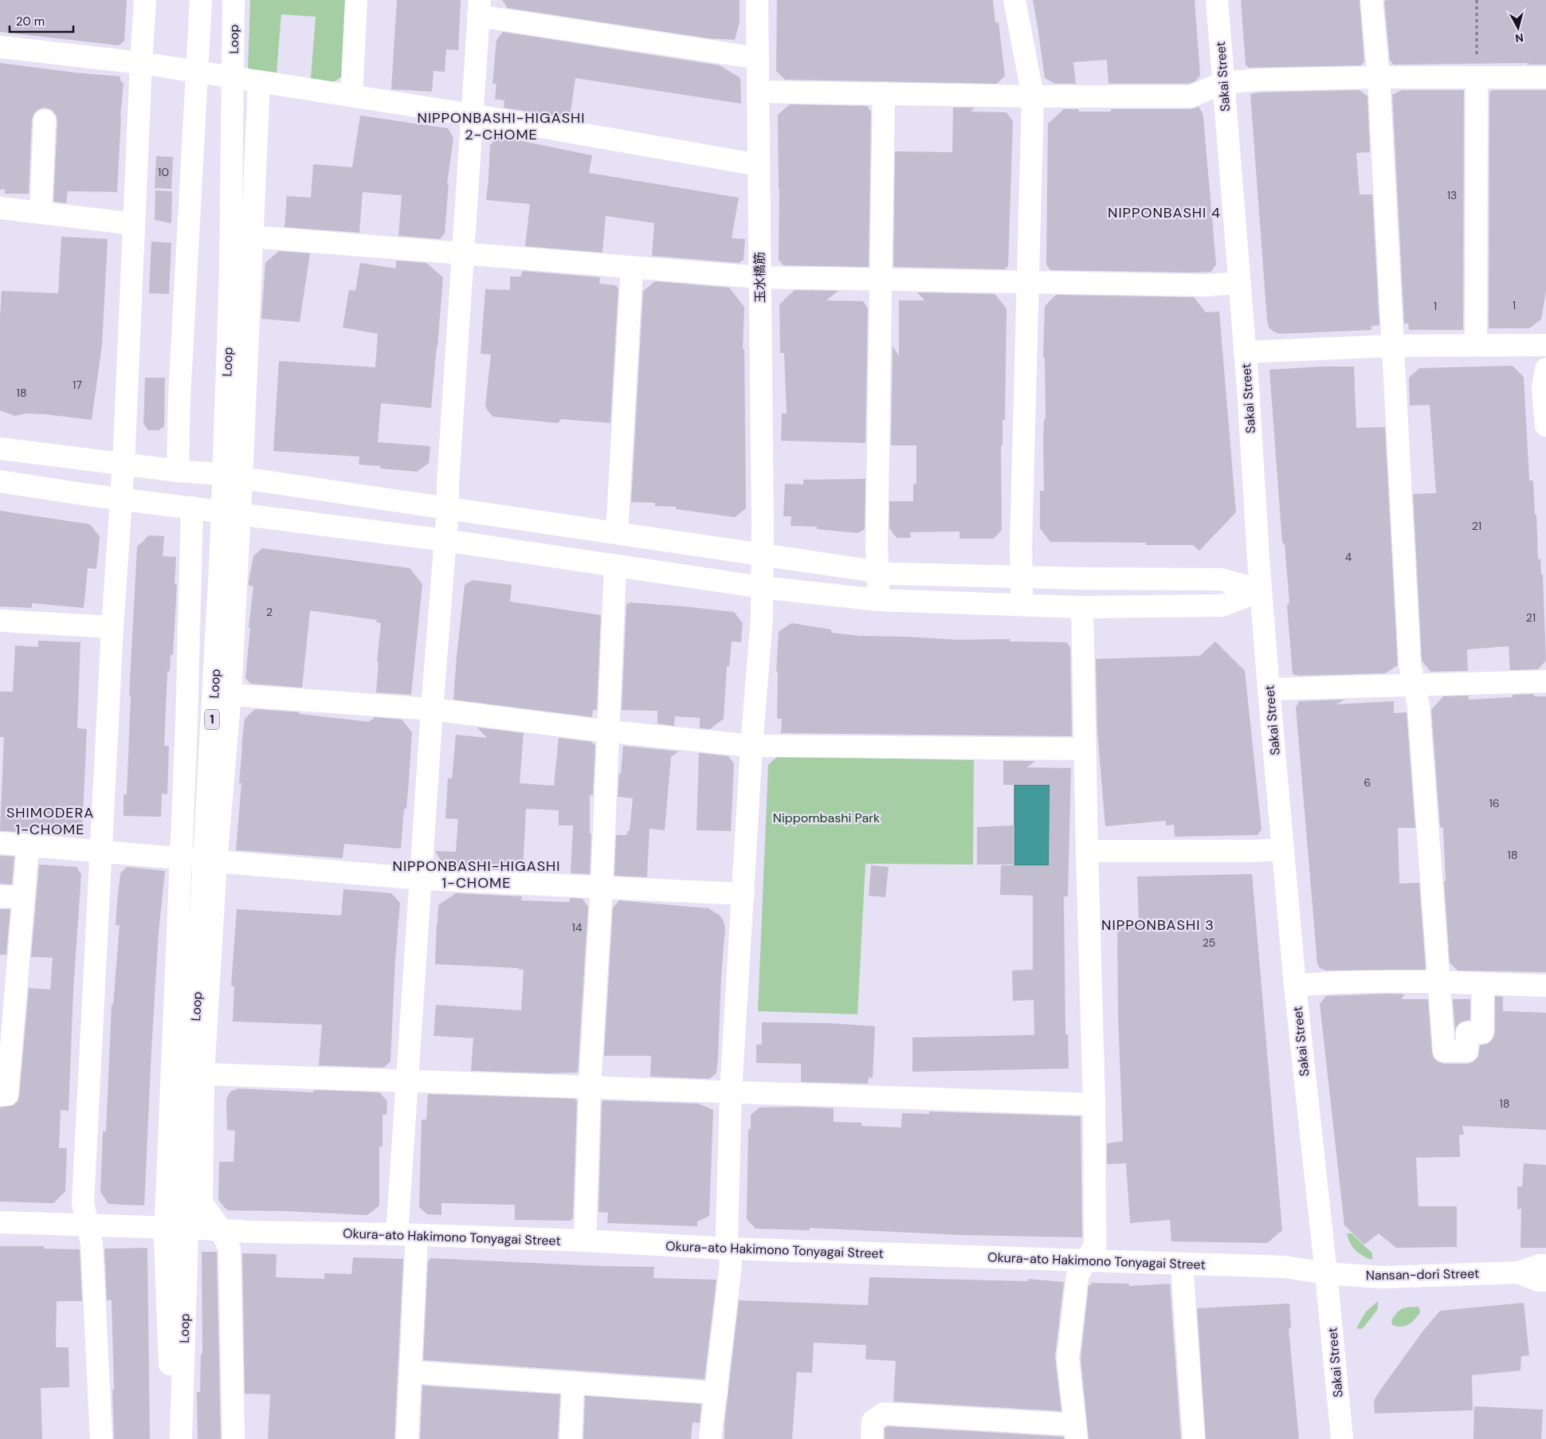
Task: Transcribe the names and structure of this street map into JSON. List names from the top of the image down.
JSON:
{
  "streets": {
    "main road": [
      "Loop",
      "Sakai Street",
      "玉水橋筋",
      "1",
      "Okura-ato Hakimono Tonyagai Street",
      "Nansan-dori Street"
    ]
  },
  "crossings": [
    ["Sakai Street", "Okura-ato Hakimono Tonyagai Street"],
    ["Sakai Street", "Nansan-dori Street"],
    ["玉水橋筋", "Okura-ato Hakimono Tonyagai Street"],
    ["Okura-ato Hakimono Tonyagai Street", "Nansan-dori Street"]
  ],
  "districts": [
    "NIPPONBASHI-HIGASHI 2-CHOME",
    "NIPPONBASHI 4",
    "SHIMODERA 1-CHOME",
    "NIPPONBASHI-HIGASHI 1-CHOME",
    "NIPPONBASHI 3"
  ],
  "parks": ["Nippombashi Park"],
  "house_numbers": [
    "10",
    "13",
    "1",
    "1",
    "17",
    "18",
    "21",
    "4",
    "2",
    "21",
    "6",
    "16",
    "18",
    "14",
    "25",
    "18"
  ],
  "scale_bar": "20 m",
  "north": "bottom"
}
